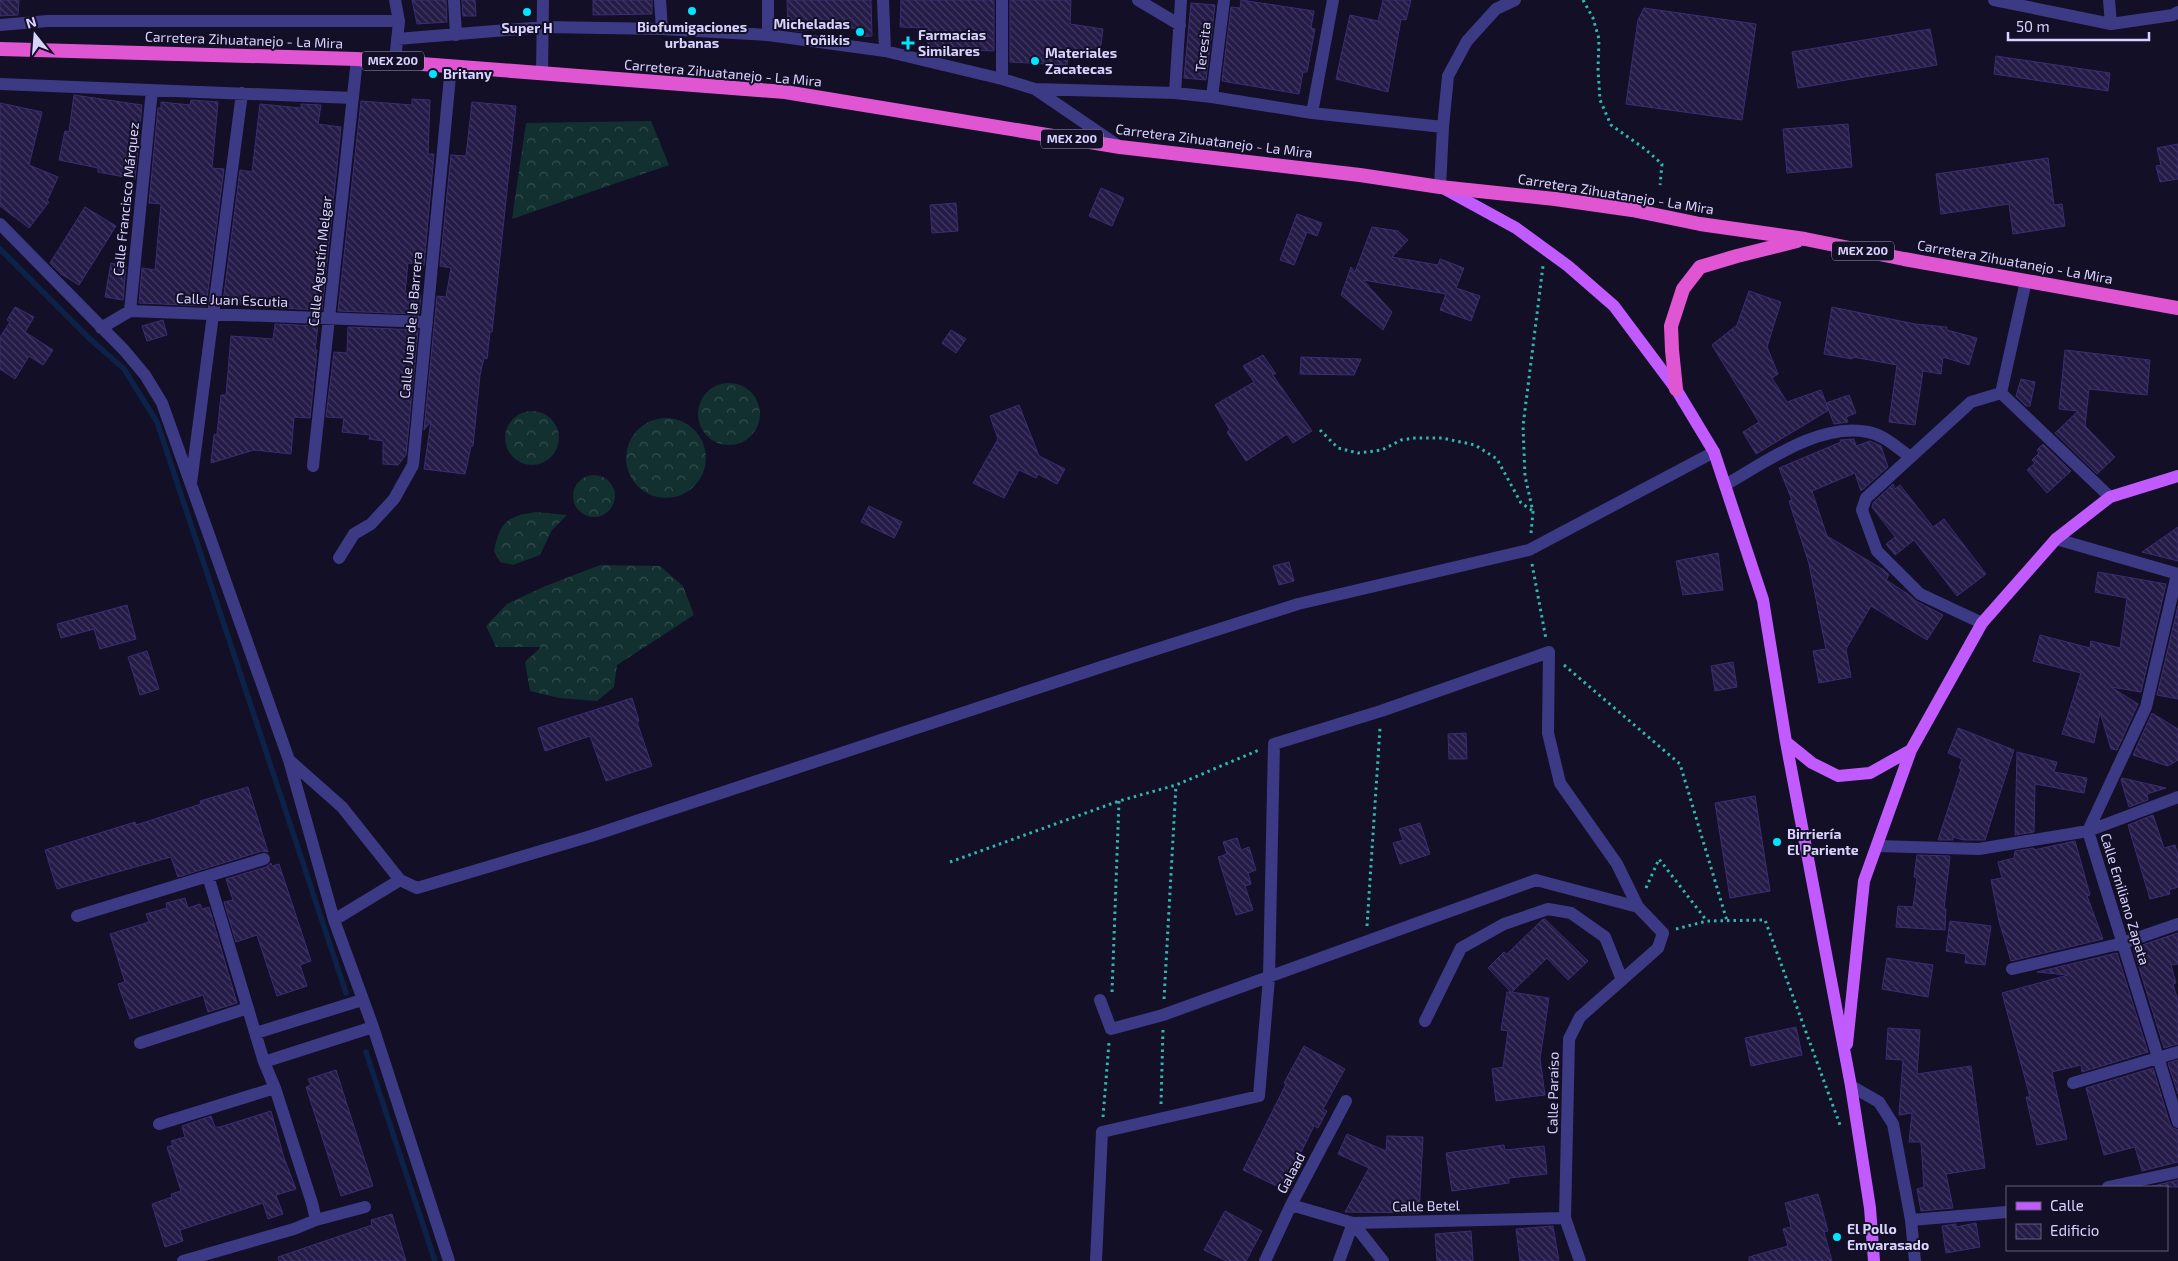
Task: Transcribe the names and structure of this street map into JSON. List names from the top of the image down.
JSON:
{
  "streets": {
    "highway": ["Carretera Zihuatanejo - La Mira", "MEX 200"],
    "street": [
      "Teresita",
      "Calle Francisco Márquez",
      "Calle Agustín Melgar",
      "Calle Juan Escutia",
      "Calle Juan de la Barrera",
      "Calle Emiliano Zapata",
      "Calle Paraíso",
      "Galaad",
      "Calle Betel"
    ]
  },
  "crossings": [
    ["Carretera Zihuatanejo - La Mira", "Calle Agustín Melgar"],
    ["Carretera Zihuatanejo - La Mira", "Calle Juan de la Barrera"],
    ["Calle Francisco Márquez", "Calle Juan Escutia"],
    ["Calle Agustín Melgar", "Calle Juan Escutia"],
    ["Calle Juan Escutia", "Calle Juan de la Barrera"],
    ["Calle Paraíso", "Calle Betel"],
    ["Galaad", "Calle Betel"]
  ],
  "places": {
    "other": [
      "Biofumigaciones urbanas",
      "Super H",
      "Micheladas Toñikis",
      "Materiales Zacatecas",
      "Britany",
      "Birriería El Pariente",
      "El Pollo Emvarasado"
    ],
    "health": ["Farmacias Similares"]
  },
  "legend": ["Calle", "Edificio"],
  "scale_bar": "50 m",
  "north": "top"
}
